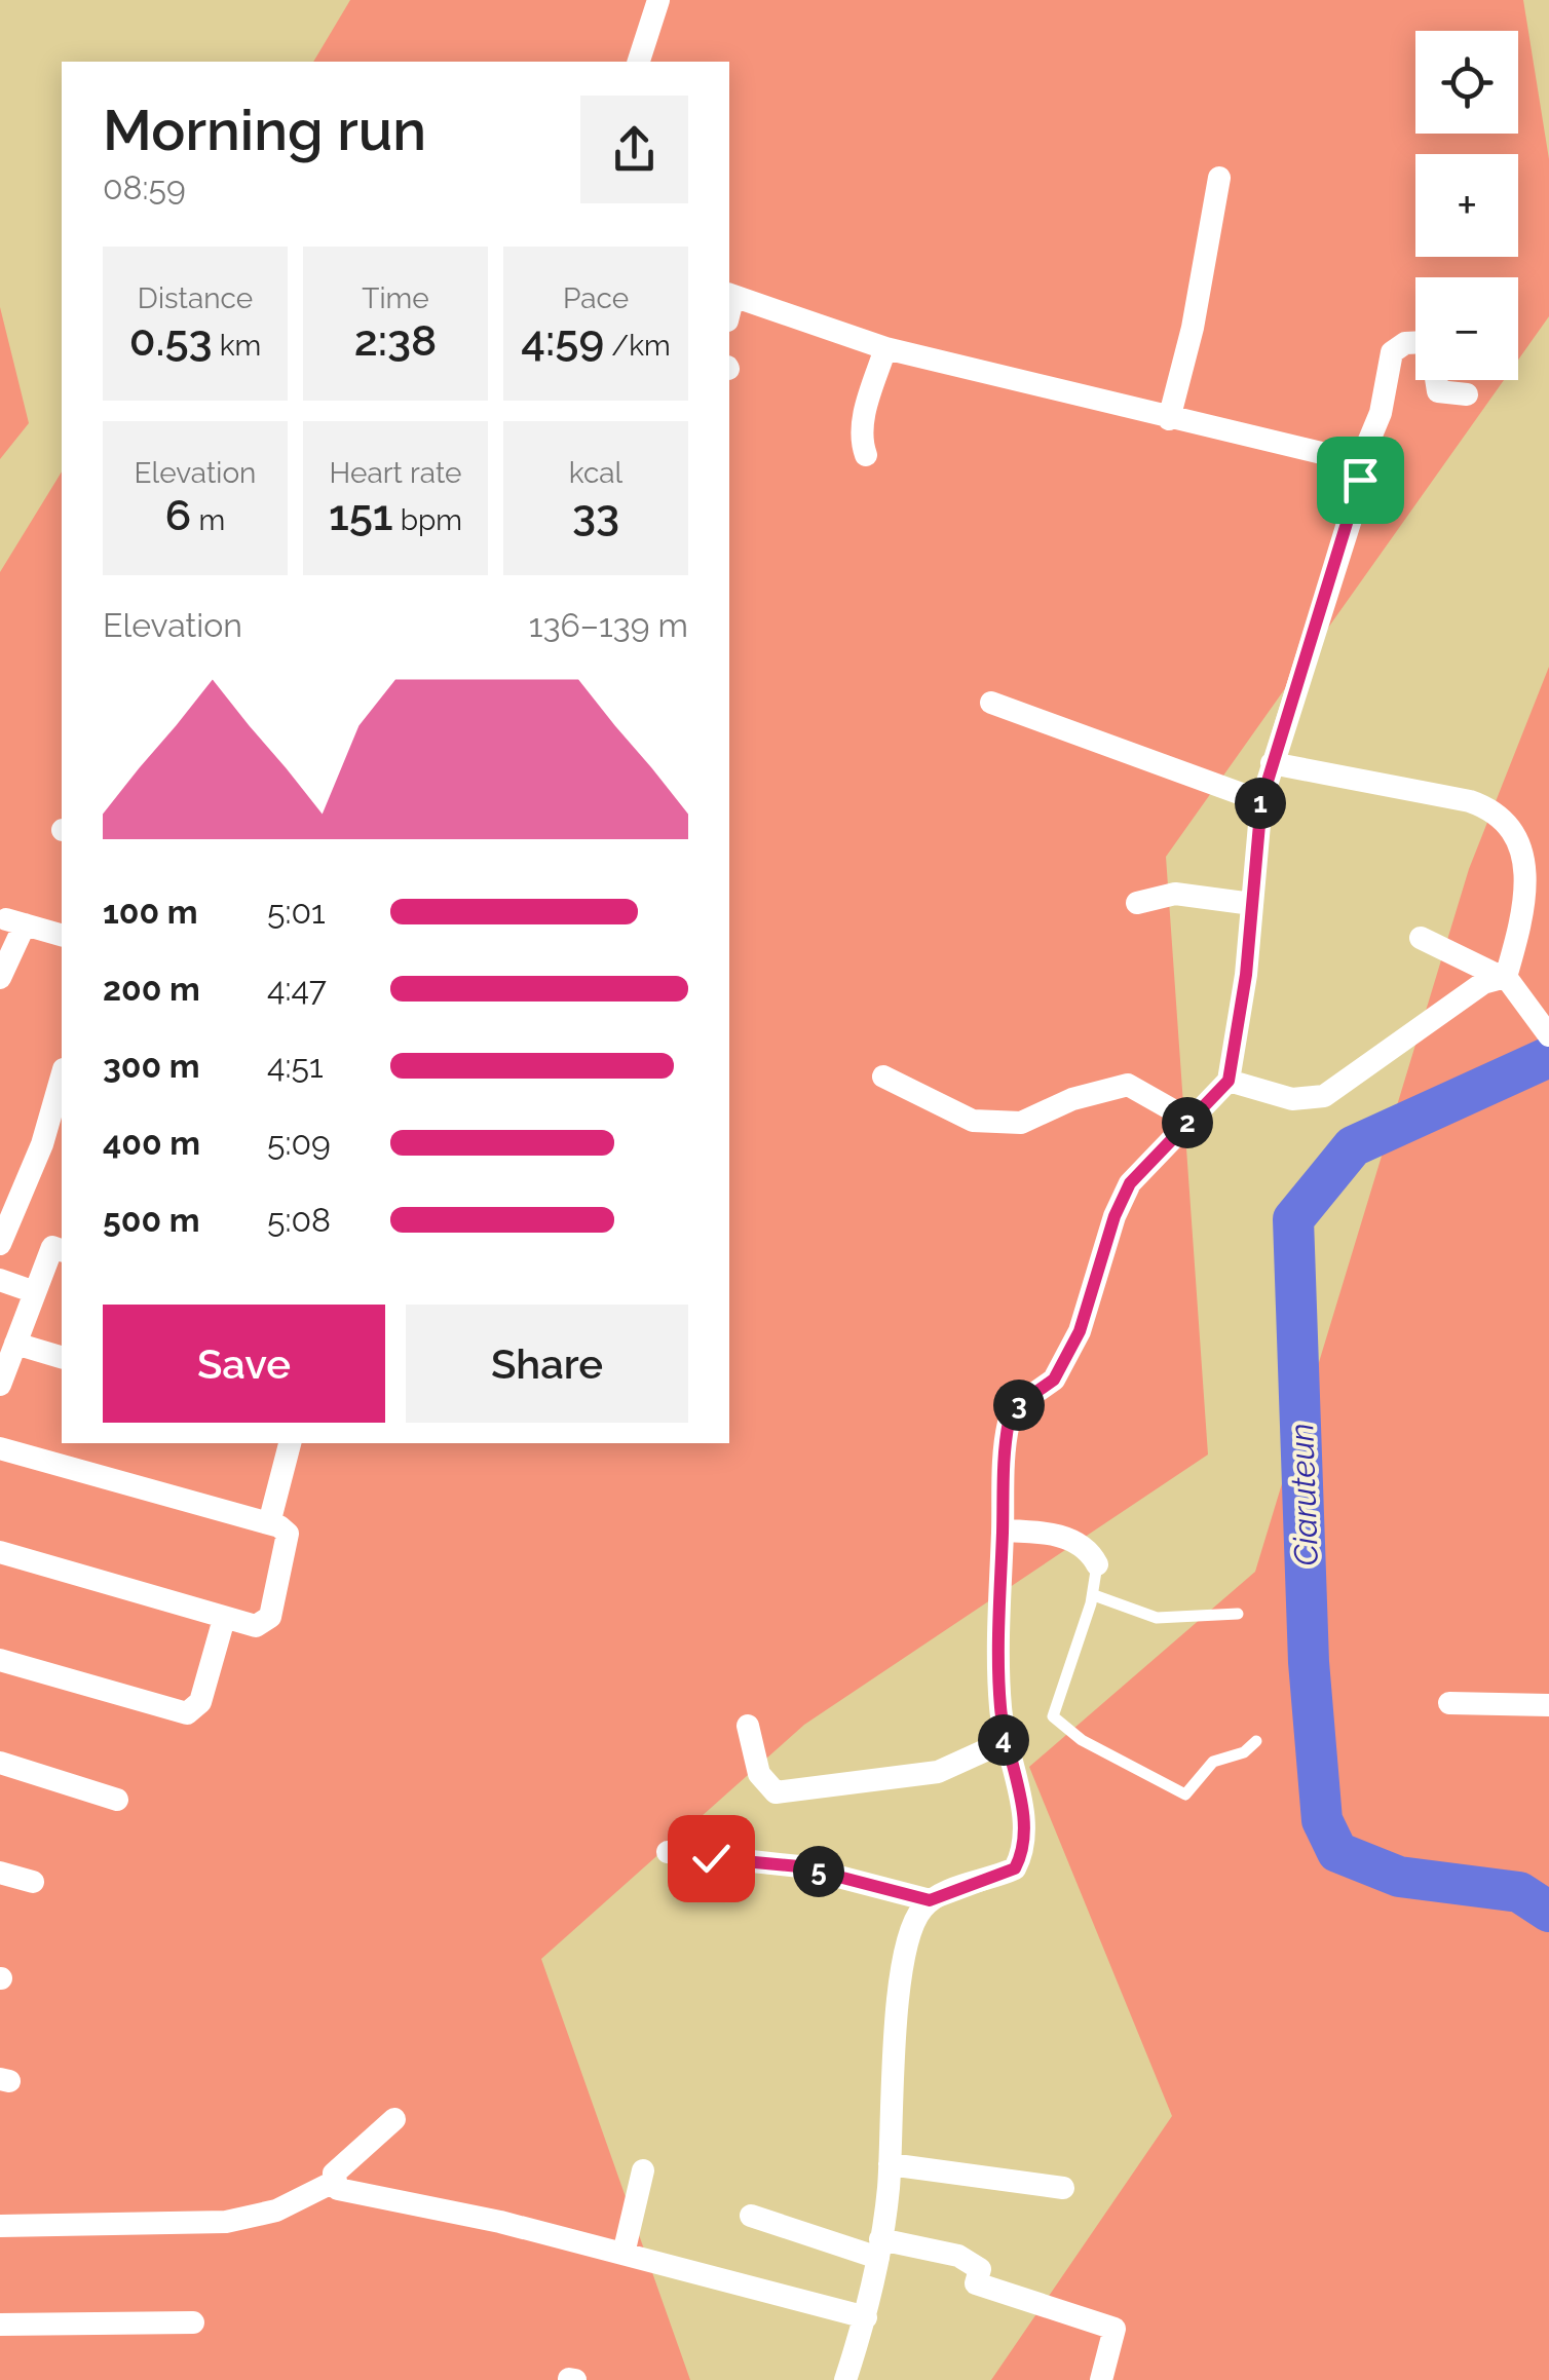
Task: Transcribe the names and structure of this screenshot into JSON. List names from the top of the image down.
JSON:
{
  "water": ["Ciaruteun"],
  "page": {
    "map_buttons": ["+", "−"],
    "heading": ["Morning run", "08:59"],
    "stats": [
      ["Distance", "0.53 km"],
      ["Time", "2:38"],
      ["Pace", "4:59 /km"],
      ["Elevation", "6 m"],
      ["Heart rate", "151 bpm"],
      ["kcal", "33"]
    ],
    "chart": ["Elevation", "136–139 m"],
    "pins": [
      "1",
      "2",
      "3",
      "4",
      "5"
    ],
    "list": [
      {
        "name": "100 m",
        "note": "5:01"
      },
      {
        "name": "200 m",
        "note": "4:47"
      },
      {
        "name": "300 m",
        "note": "4:51"
      },
      {
        "name": "400 m",
        "note": "5:09"
      },
      {
        "name": "500 m",
        "note": "5:08"
      }
    ],
    "buttons": ["Save", "Share"]
  }
}
